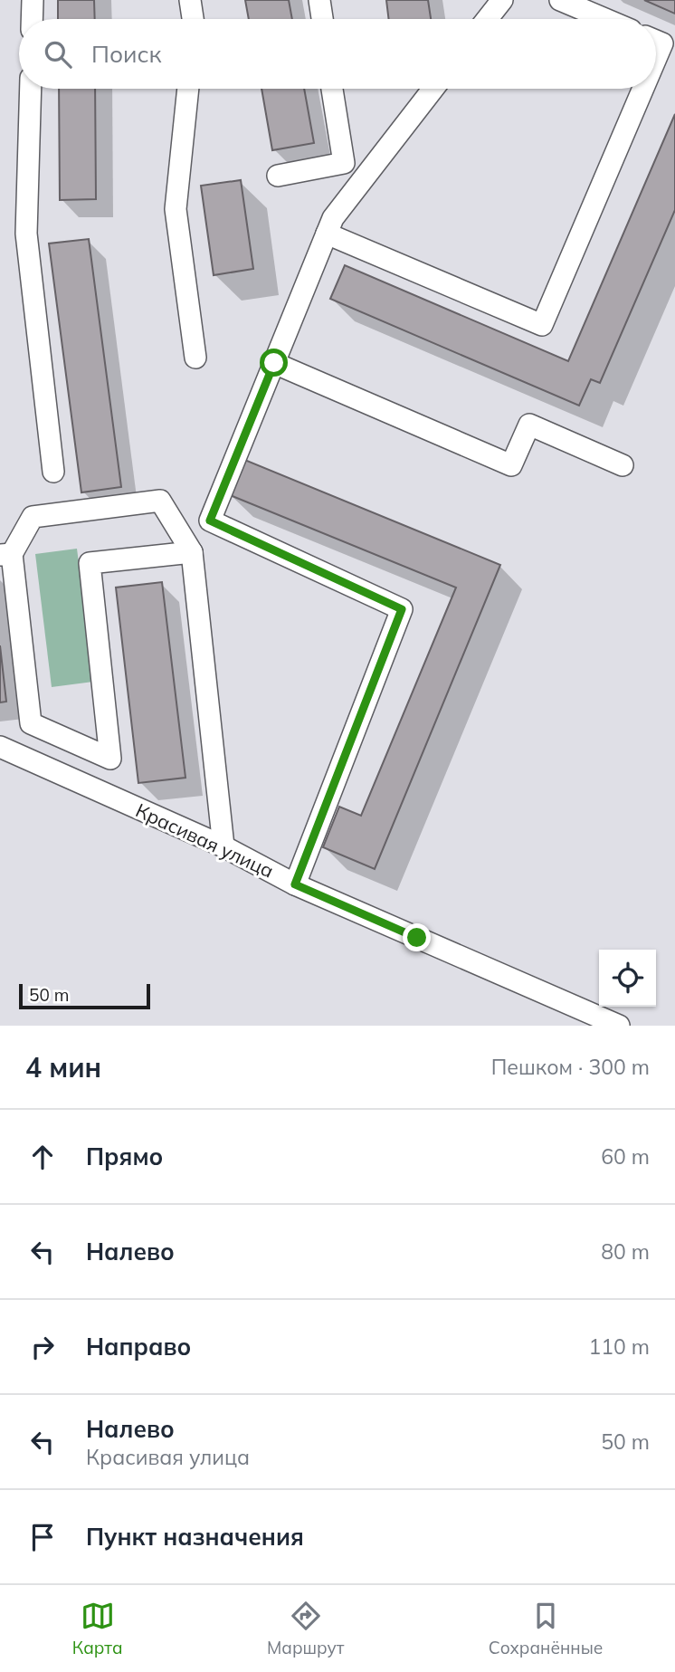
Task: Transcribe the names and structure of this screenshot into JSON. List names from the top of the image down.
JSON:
{
  "streets": {
    "street": ["Красивая улица"]
  },
  "scale_bar": "50 m",
  "page": {
    "search": "Поиск",
    "scale": "50 m",
    "heading": ["4 мин", "Пешком · 300 m"],
    "list": [
      ["Прямо", "60 m"],
      ["Налево", "80 m"],
      ["Направо", "110 m"],
      ["Налево", "Красивая улица", "50 m"],
      "Пункт назначения"
    ],
    "nav": ["Карта", "Маршрут", "Сохранённые"]
  }
}
